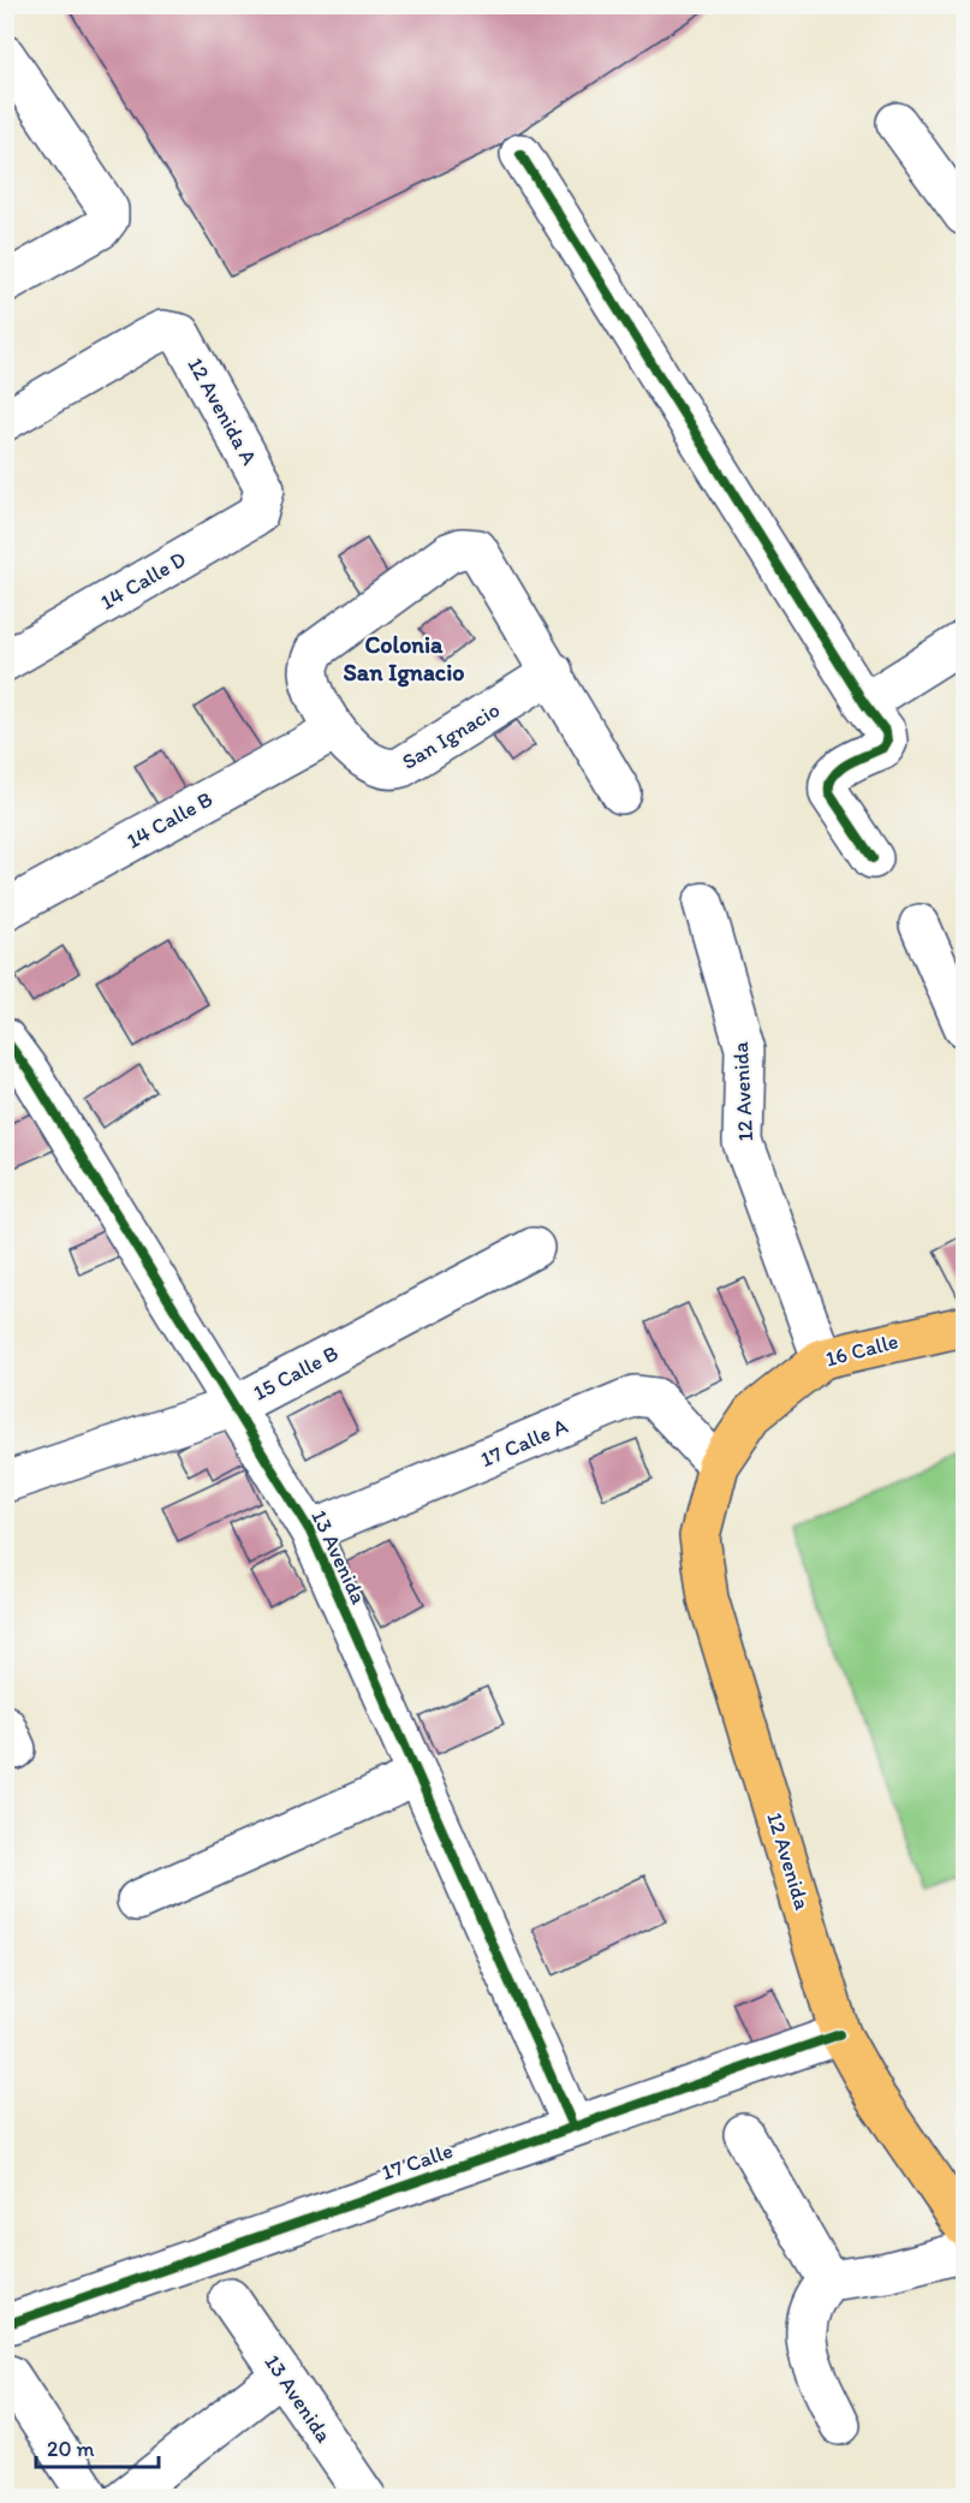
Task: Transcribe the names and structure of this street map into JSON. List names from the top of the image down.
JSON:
{
  "streets": {
    "main road": ["12 Avenida", "16 Calle"],
    "street": [
      "12 Avenida A",
      "14 Calle D",
      "San Ignacio",
      "14 Calle B",
      "15 Calle B",
      "17 Calle A",
      "13 Avenida",
      "17 Calle"
    ]
  },
  "crossings": [
    ["12 Avenida A", "14 Calle D"],
    ["San Ignacio", "14 Calle B"],
    ["12 Avenida", "16 Calle"],
    ["12 Avenida", "17 Calle A"],
    ["12 Avenida", "17 Calle"],
    ["16 Calle", "17 Calle A"],
    ["15 Calle B", "13 Avenida"],
    ["17 Calle A", "13 Avenida"],
    ["13 Avenida", "17 Calle"]
  ],
  "districts": ["Colonia San Ignacio"],
  "scale_bar": "20 m"
}
